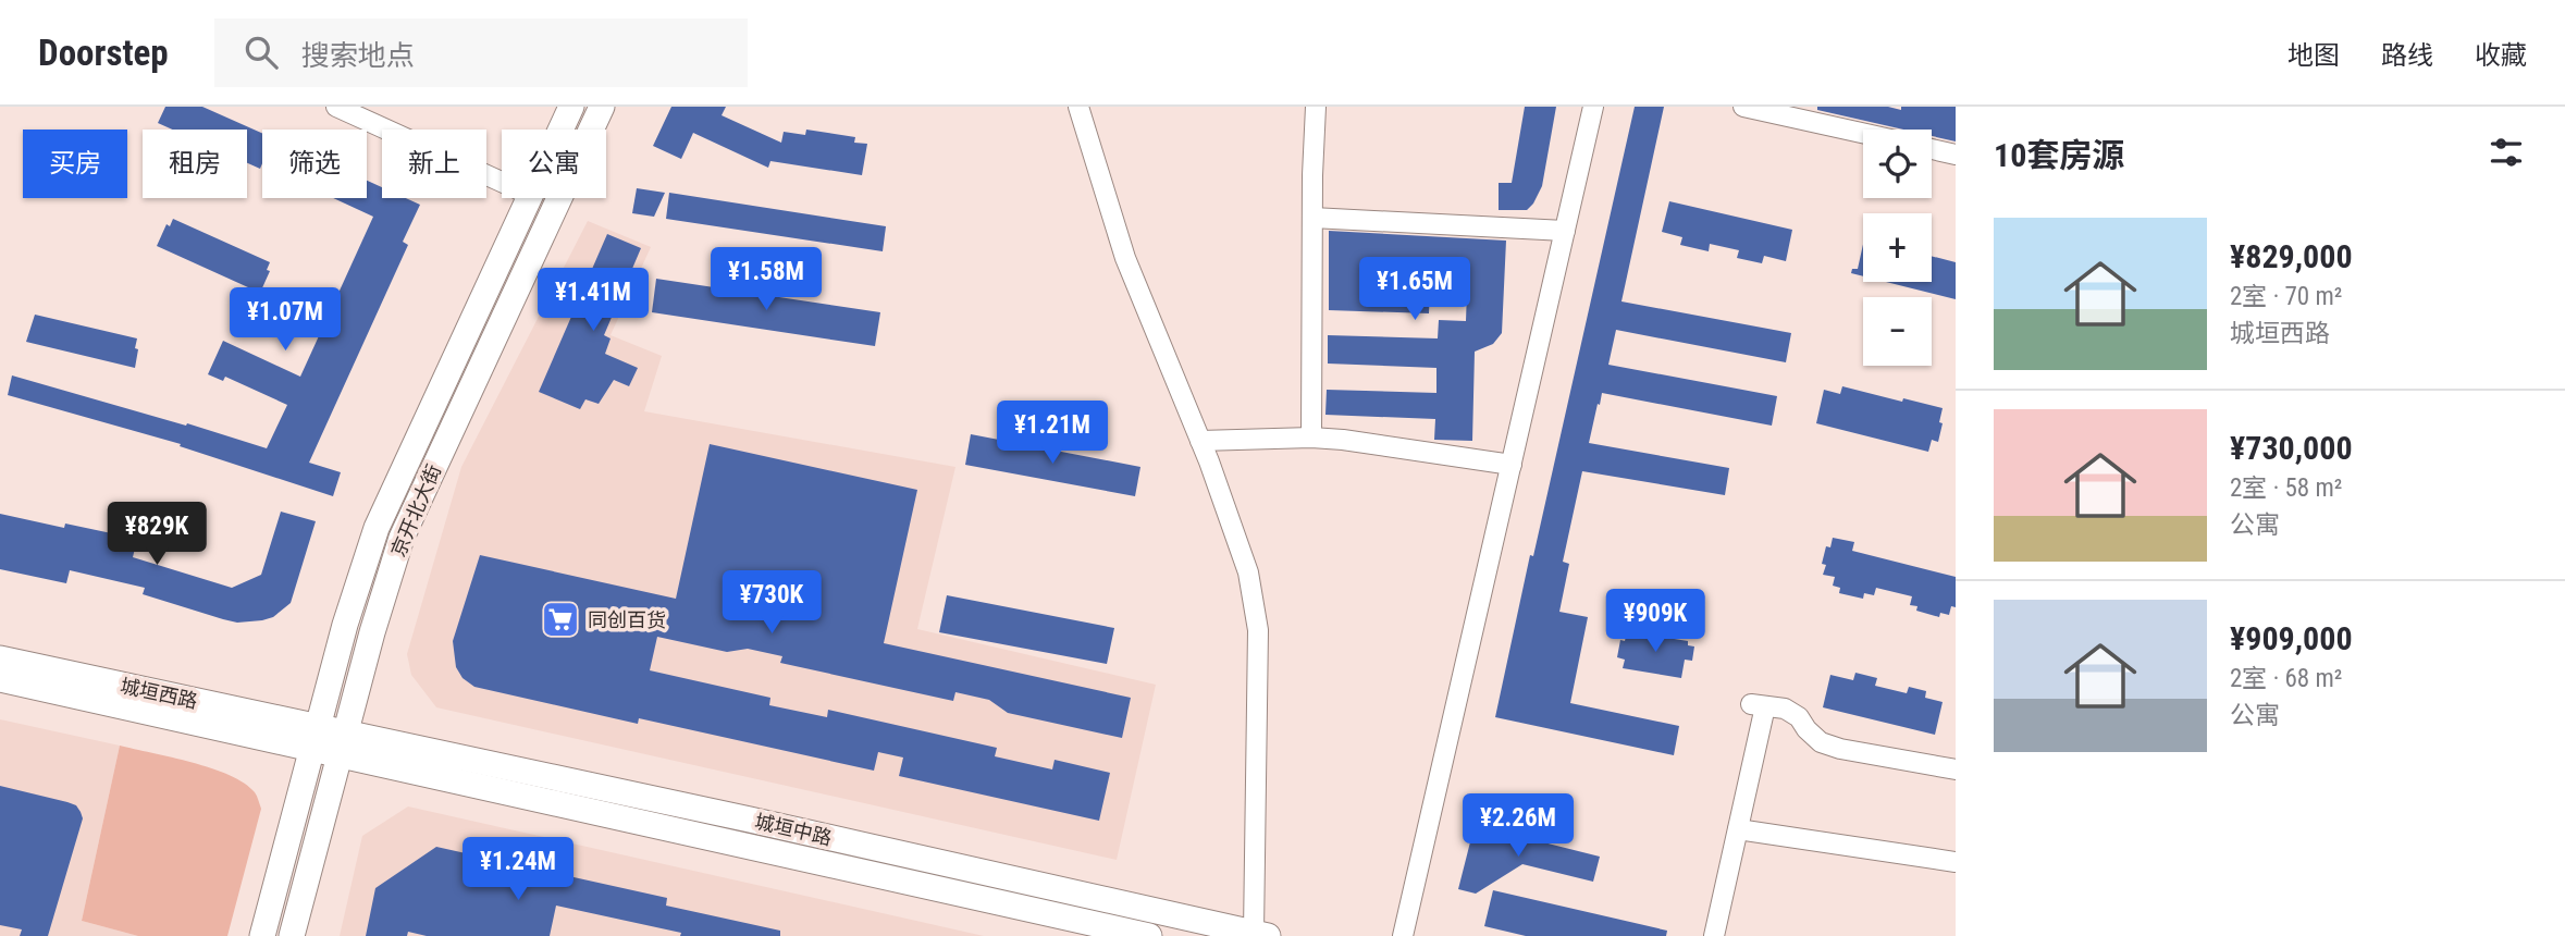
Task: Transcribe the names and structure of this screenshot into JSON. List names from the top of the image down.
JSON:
{
  "streets": {
    "main road": ["京开北大街", "城垣西路", "城垣中路"]
  },
  "crossings": [
    ["京开北大街", "城垣西路"],
    ["京开北大街", "城垣中路"],
    ["城垣西路", "城垣中路"]
  ],
  "places": {
    "supermarket": ["同创百货"]
  },
  "page": {
    "header": "Doorstep",
    "search": "搜索地点",
    "nav": ["地图", "路线", "收藏"],
    "heading": "10套房源",
    "map_buttons": ["+", "−"],
    "chip": [
      "买房",
      "租房",
      "筛选",
      "新上",
      "公寓"
    ],
    "list": [
      {
        "name": "¥829,000",
        "note": "2室 · 70 m² · 城垣西路"
      },
      {
        "name": "¥730,000",
        "note": "2室 · 58 m² · 公寓"
      },
      {
        "name": "¥909,000",
        "note": "2室 · 68 m² · 公寓"
      }
    ],
    "price": [
      "¥1.58M",
      "¥1.65M",
      "¥1.41M",
      "¥1.07M",
      "¥1.21M",
      "¥829K",
      "¥730K",
      "¥909K",
      "¥2.26M",
      "¥1.24M"
    ]
  }
}
